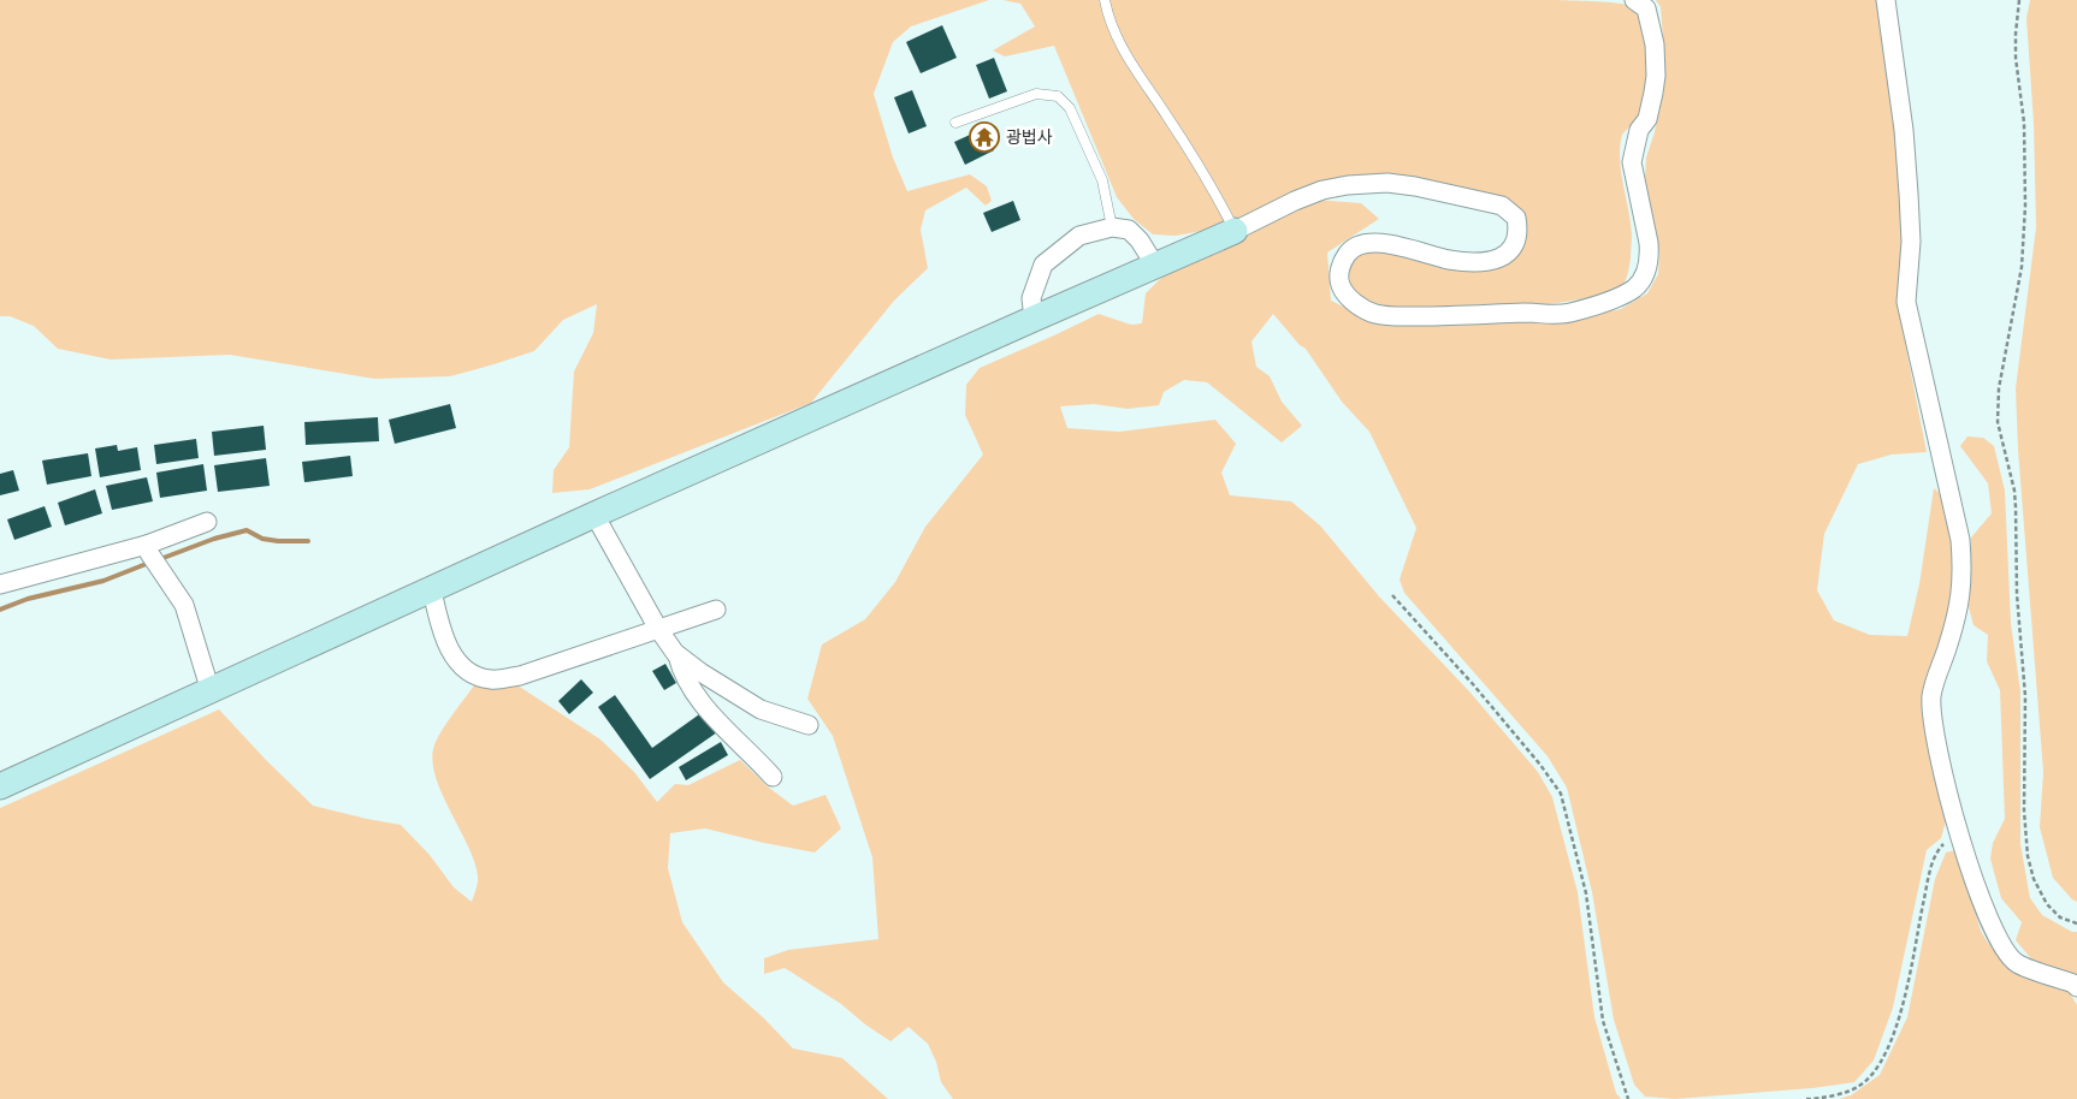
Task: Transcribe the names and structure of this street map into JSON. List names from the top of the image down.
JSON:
{
  "places": {
    "temple": ["광법사"]
  }
}
